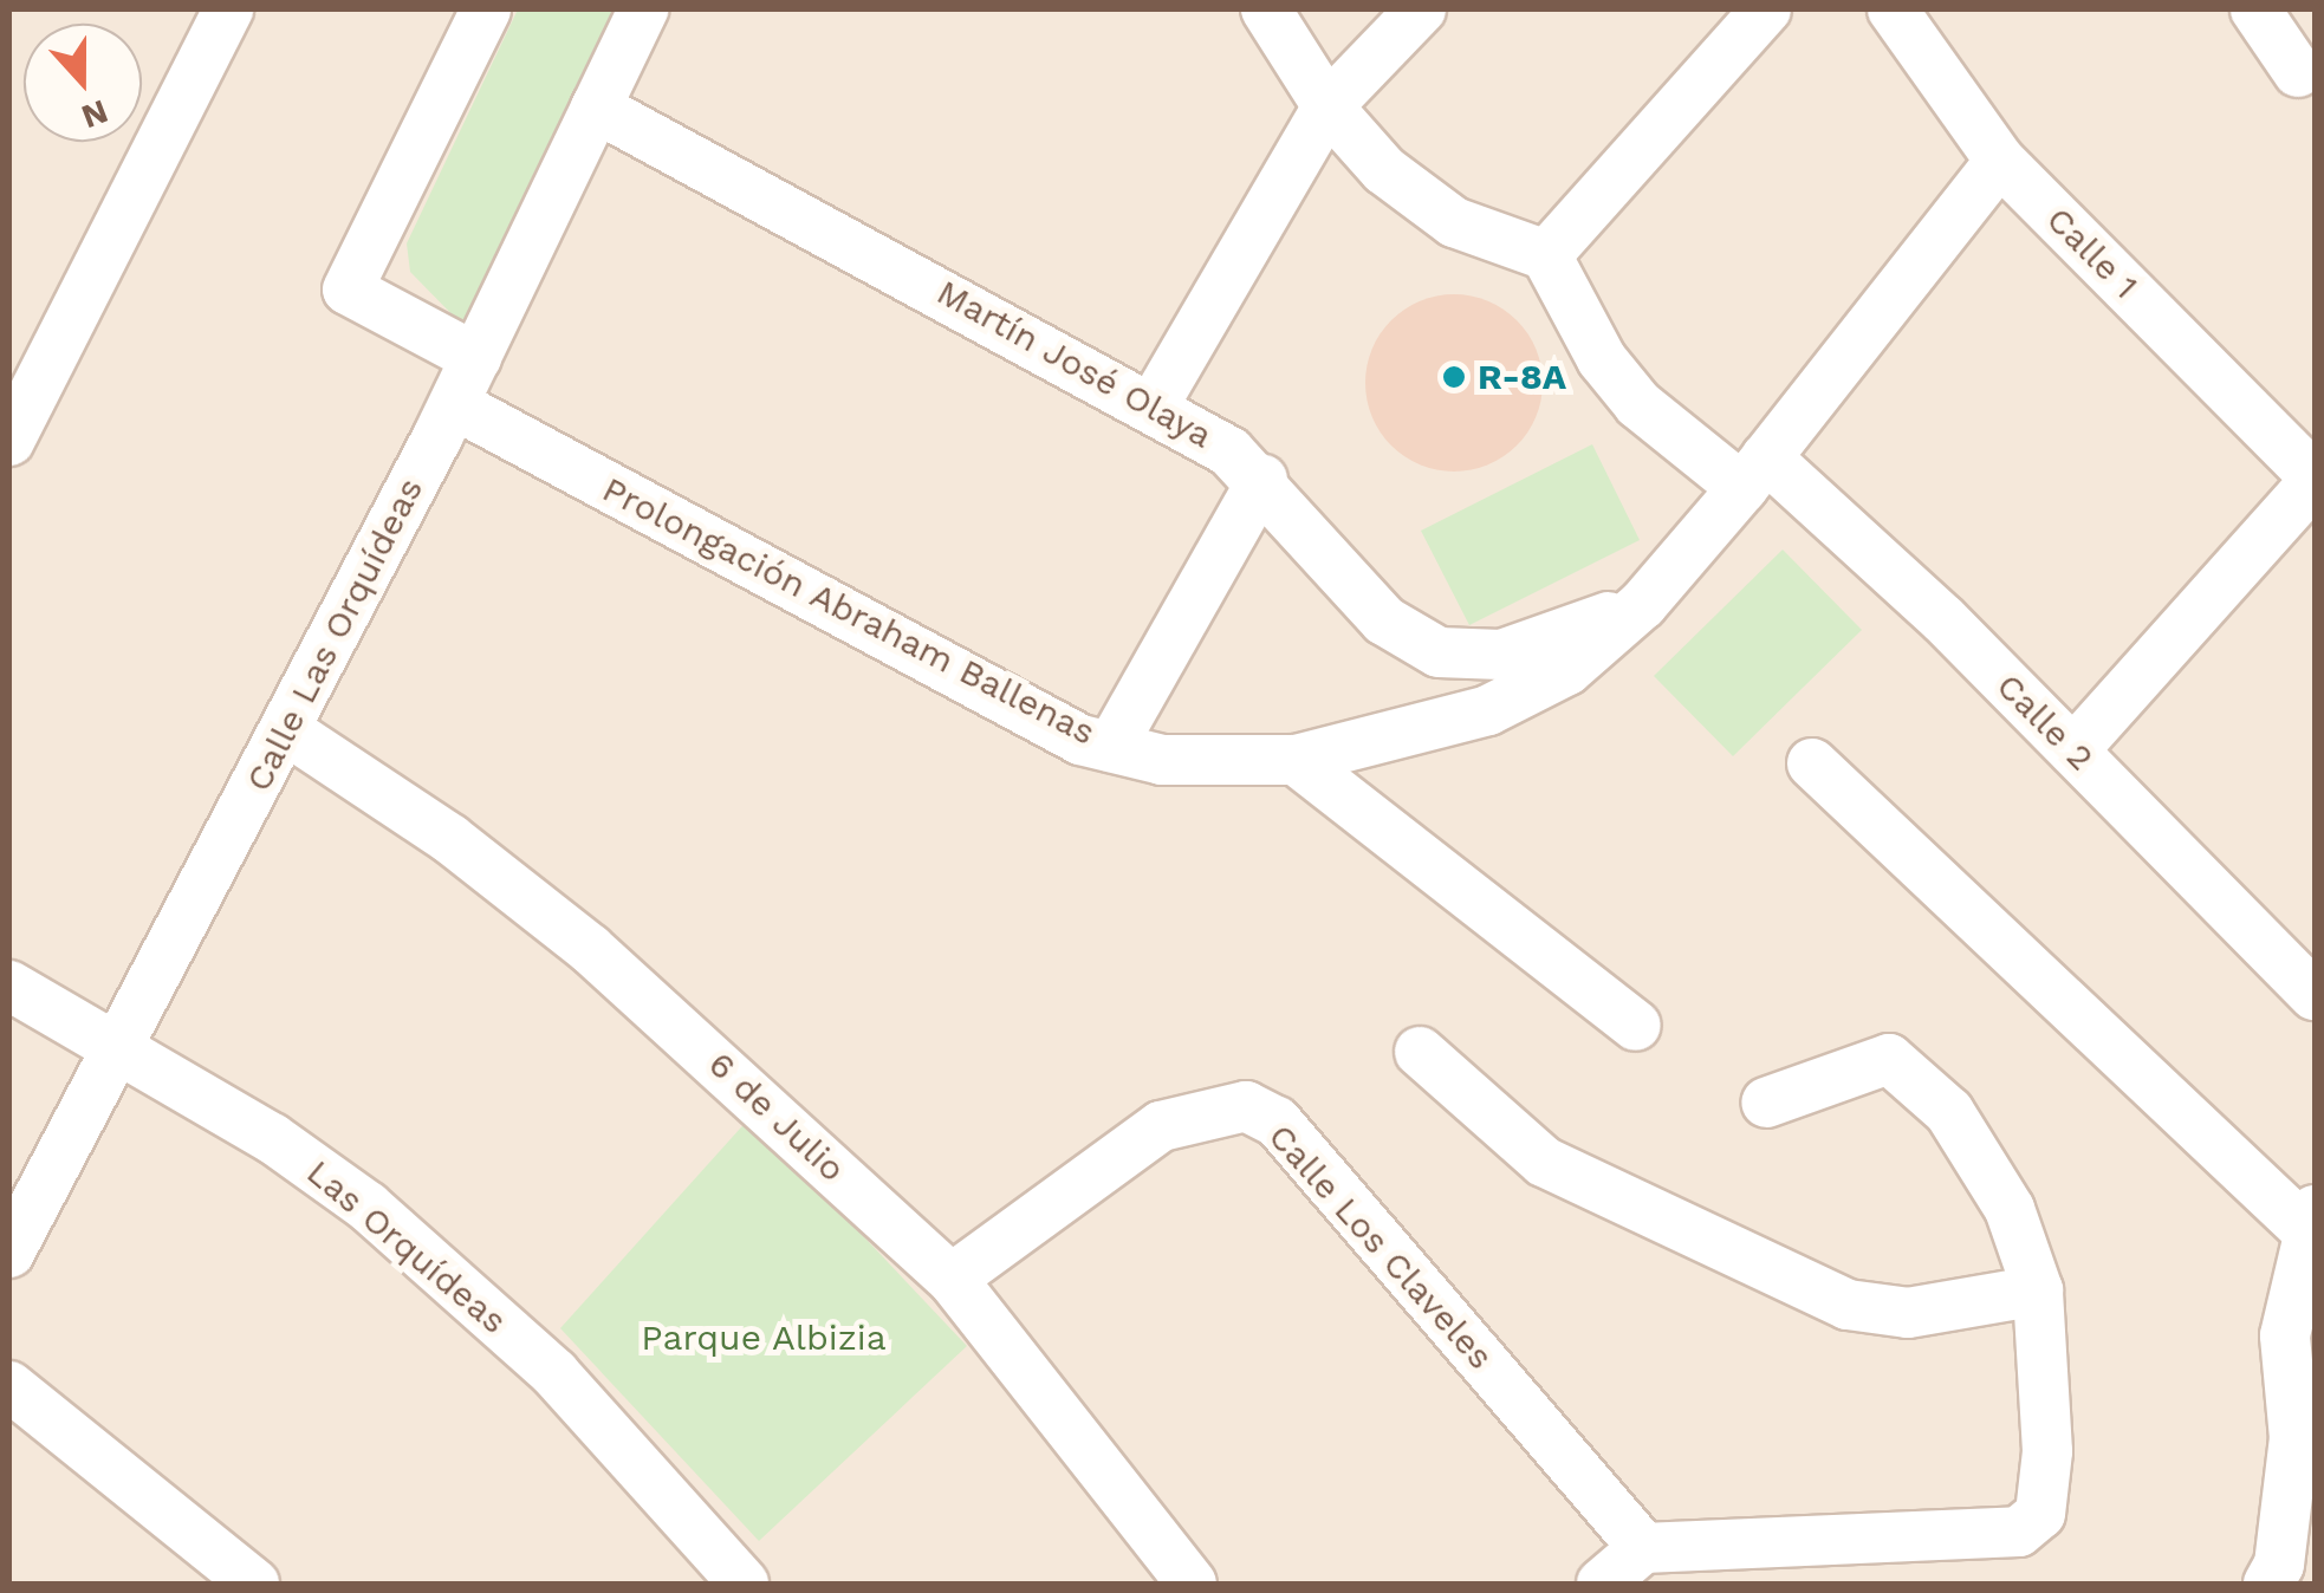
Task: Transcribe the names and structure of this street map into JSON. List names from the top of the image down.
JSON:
{
  "streets": {
    "street": [
      "Calle 1",
      "Martín José Olaya",
      "Prolongación Abraham Ballenas",
      "Calle Las Orquídeas",
      "Calle 2",
      "6 de Julio",
      "Las Orquídeas",
      "Calle Los Claveles"
    ]
  },
  "crossings": [
    ["Calle 1", "Prolongación Abraham Ballenas"],
    ["Martín José Olaya", "Prolongación Abraham Ballenas"],
    ["Martín José Olaya", "Calle Las Orquídeas"],
    ["Prolongación Abraham Ballenas", "Calle Las Orquídeas"],
    ["Prolongación Abraham Ballenas", "Calle 2"],
    ["Calle Las Orquídeas", "6 de Julio"],
    ["Calle Las Orquídeas", "Las Orquídeas"],
    ["6 de Julio", "Calle Los Claveles"]
  ],
  "parks": ["Parque Albizia"],
  "places": ["R-8A"],
  "north": "bottom"
}
